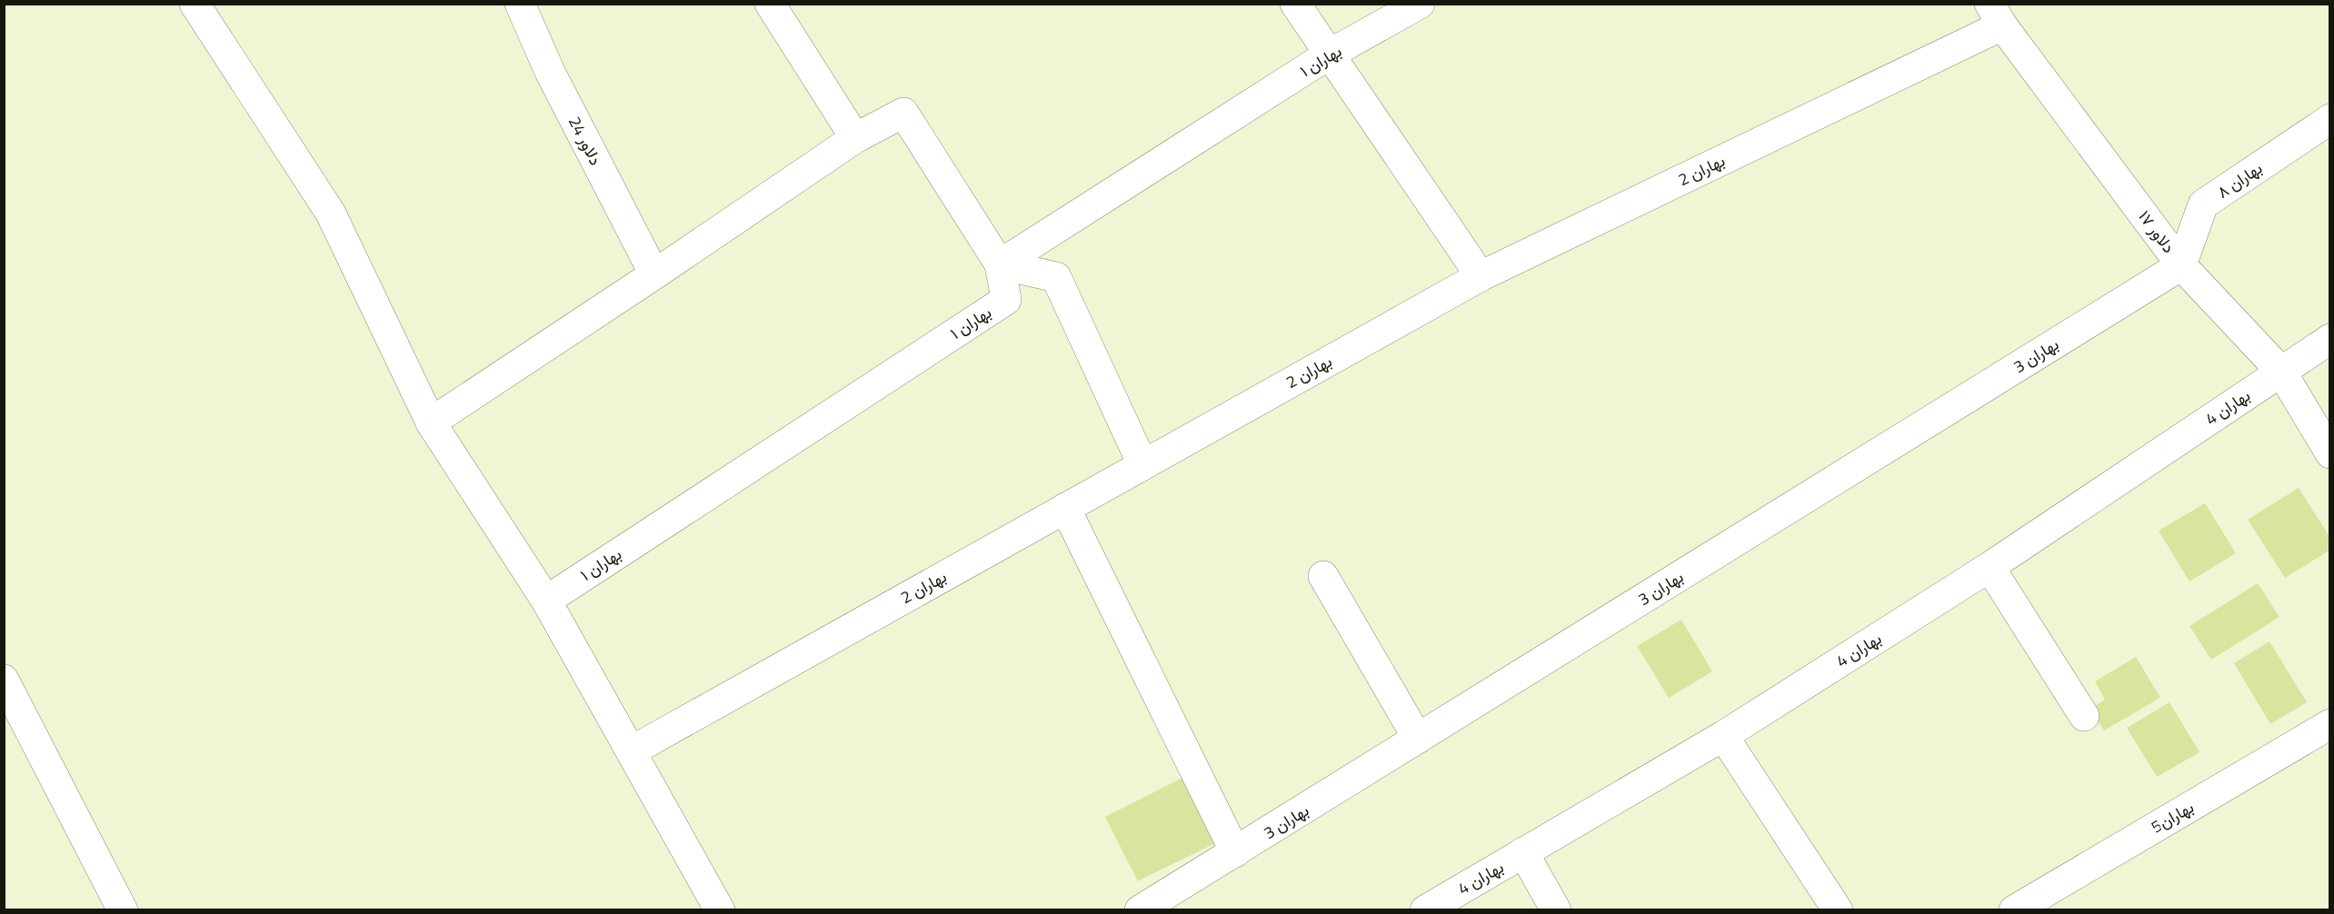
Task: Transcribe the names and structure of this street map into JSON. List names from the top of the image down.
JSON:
{
  "streets": {
    "street": [
      "بهاران ۱",
      "دلاور 24",
      "بهاران 2",
      "بهاران ۸",
      "دلاور ۱۷",
      "بهاران 3",
      "بهاران 4",
      "بهاران5"
    ]
  },
  "crossings": [
    ["بهاران 2", "دلاور ۱۷"],
    ["بهاران ۸", "دلاور ۱۷"],
    ["بهاران ۸", "بهاران 3"],
    ["دلاور ۱۷", "بهاران 3"],
    ["دلاور ۱۷", "بهاران 4"]
  ]
}
